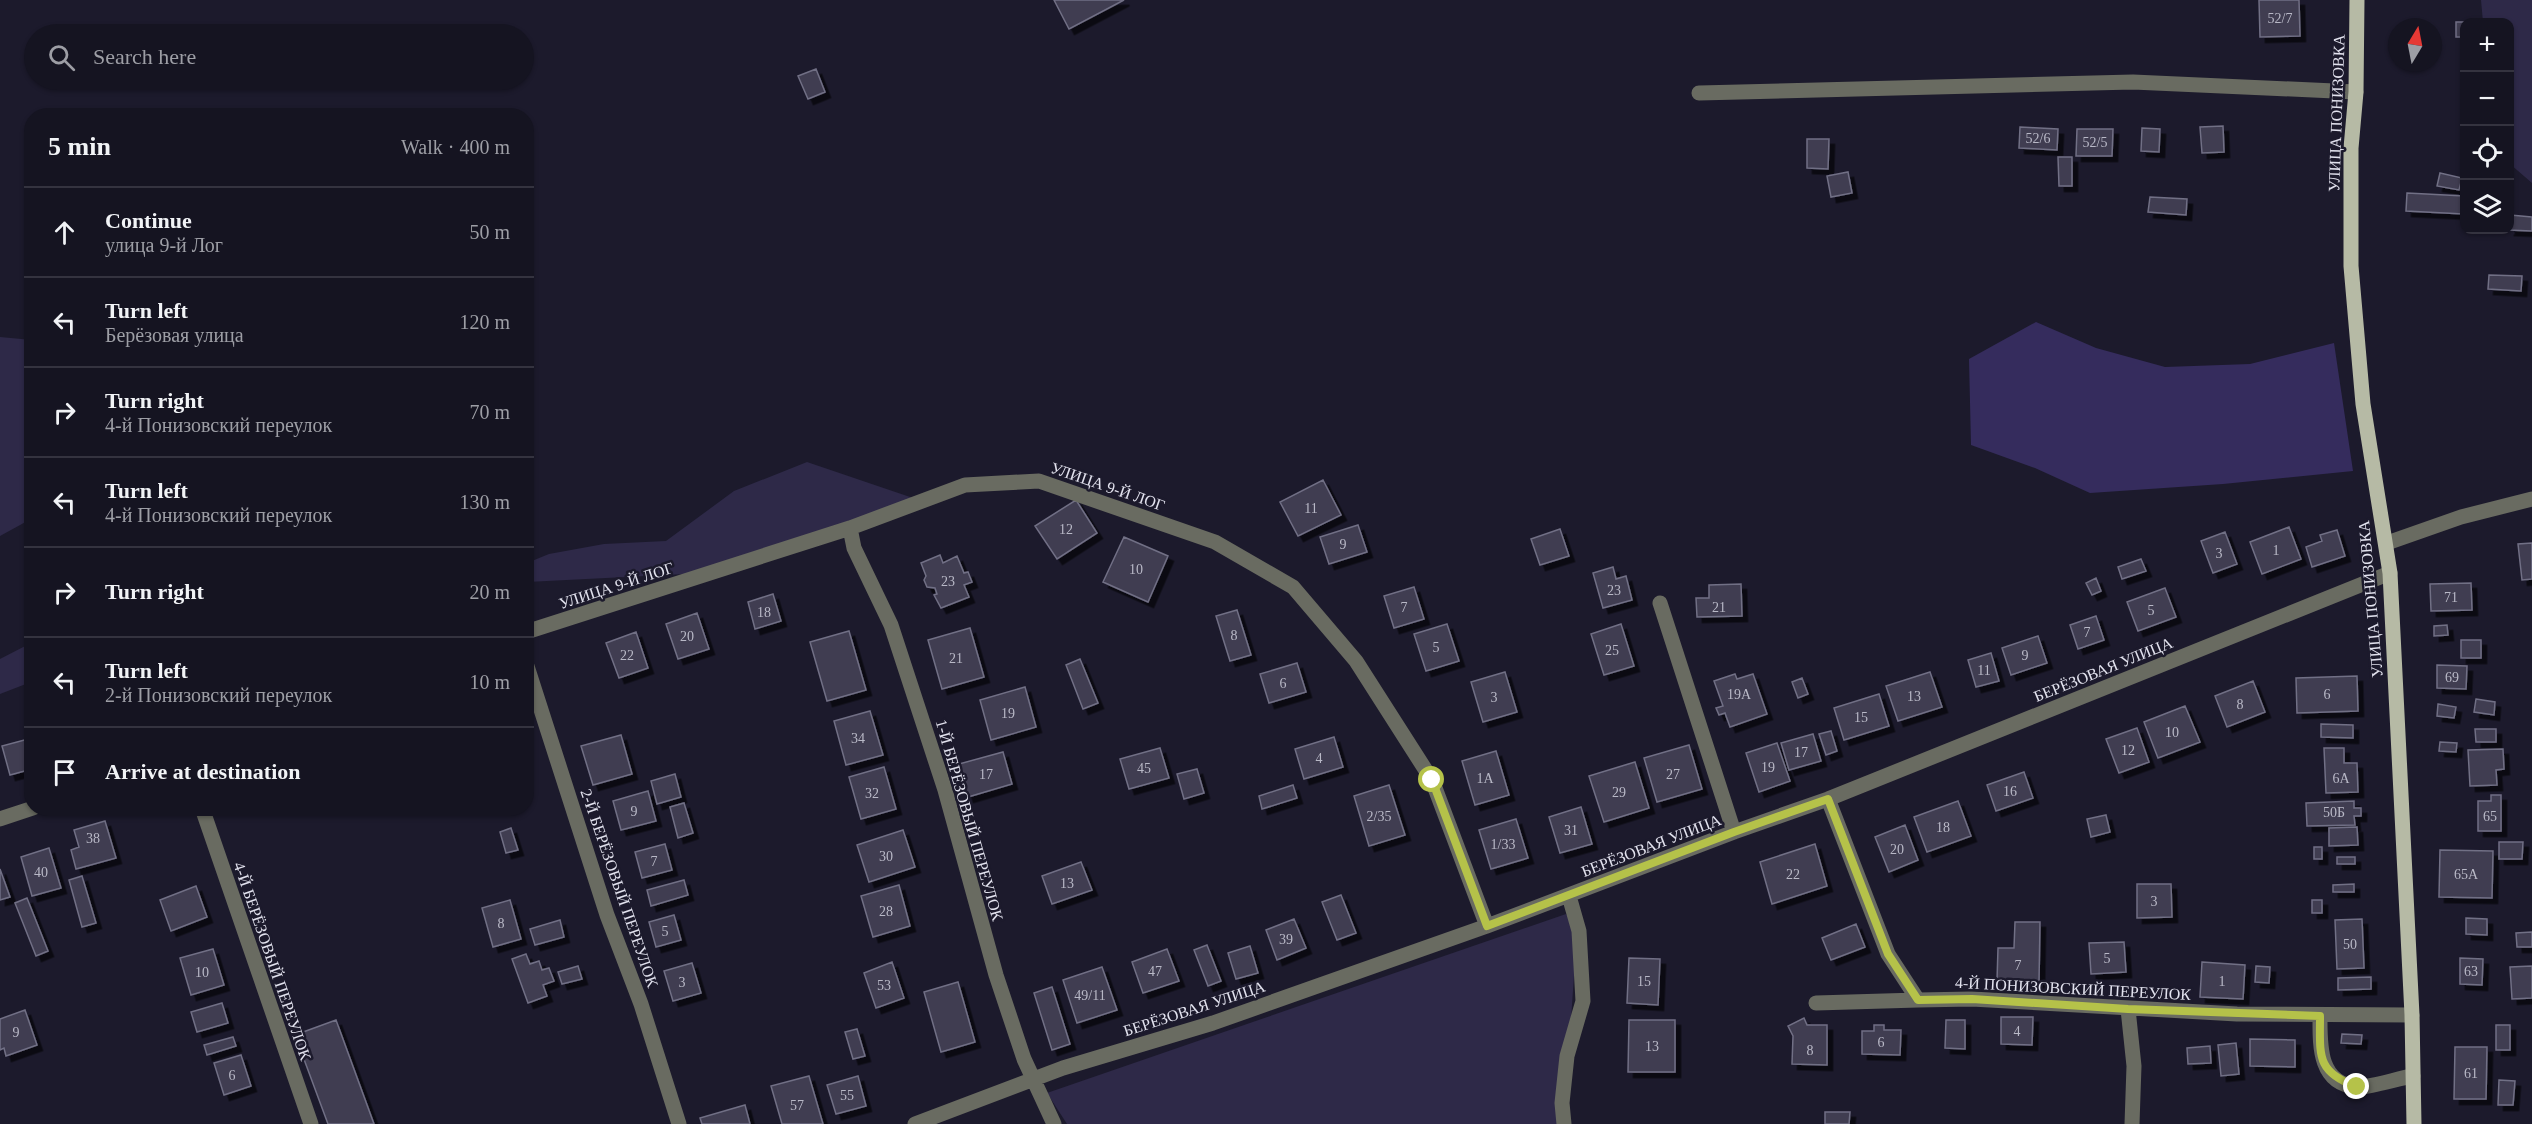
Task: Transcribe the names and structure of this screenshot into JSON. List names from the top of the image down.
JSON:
{
  "streets": {
    "main road": ["УЛИЦА ПОНИЗОВКА"],
    "street": [
      "УЛИЦА 9-Й ЛОГ",
      "БЕРЁЗОВАЯ УЛИЦА",
      "1-Й БЕРЁЗОВЫЙ ПЕРЕУЛОК",
      "2-Й БЕРЁЗОВЫЙ ПЕРЕУЛОК",
      "4-Й БЕРЁЗОВЫЙ ПЕРЕУЛОК",
      "4-Й ПОНИЗОВСКИЙ ПЕРЕУЛОК"
    ]
  },
  "crossings": [
    ["УЛИЦА ПОНИЗОВКА", "БЕРЁЗОВАЯ УЛИЦА"],
    ["УЛИЦА ПОНИЗОВКА", "4-Й ПОНИЗОВСКИЙ ПЕРЕУЛОК"],
    ["УЛИЦА 9-Й ЛОГ", "БЕРЁЗОВАЯ УЛИЦА"],
    ["УЛИЦА 9-Й ЛОГ", "1-Й БЕРЁЗОВЫЙ ПЕРЕУЛОК"],
    ["БЕРЁЗОВАЯ УЛИЦА", "1-Й БЕРЁЗОВЫЙ ПЕРЕУЛОК"]
  ],
  "house_numbers": [
    "52/7",
    "52/6",
    "52/5",
    "11",
    "12",
    "9",
    "1",
    "3",
    "10",
    "23",
    "23",
    "71",
    "7",
    "21",
    "5",
    "18",
    "7",
    "8",
    "20",
    "5",
    "25",
    "22",
    "9",
    "21",
    "11",
    "69",
    "6",
    "19А",
    "6",
    "13",
    "3",
    "8",
    "19",
    "15",
    "10",
    "34",
    "12",
    "17",
    "4",
    "19",
    "45",
    "17",
    "27",
    "1А",
    "6А",
    "16",
    "29",
    "32",
    "9",
    "50Б",
    "2/35",
    "65",
    "18",
    "31",
    "38",
    "1/33",
    "20",
    "30",
    "7",
    "40",
    "22",
    "65А",
    "13",
    "3",
    "28",
    "8",
    "5",
    "39",
    "50",
    "5",
    "7",
    "47",
    "63",
    "10",
    "15",
    "1",
    "3",
    "53",
    "49/11",
    "4",
    "9",
    "6",
    "13",
    "8",
    "61",
    "6",
    "55",
    "57"
  ],
  "north": "top",
  "page": {
    "map_buttons": ["+", "−"],
    "search": "Search here",
    "heading": ["5 min", "Walk · 400 m"],
    "list": [
      ["Continue", "улица 9-й Лог", "50 m"],
      ["Turn left", "Берёзовая улица", "120 m"],
      ["Turn right", "4-й Понизовский переулок", "70 m"],
      ["Turn left", "4-й Понизовский переулок", "130 m"],
      ["Turn right", "20 m"],
      ["Turn left", "2-й Понизовский переулок", "10 m"],
      "Arrive at destination"
    ]
  }
}
